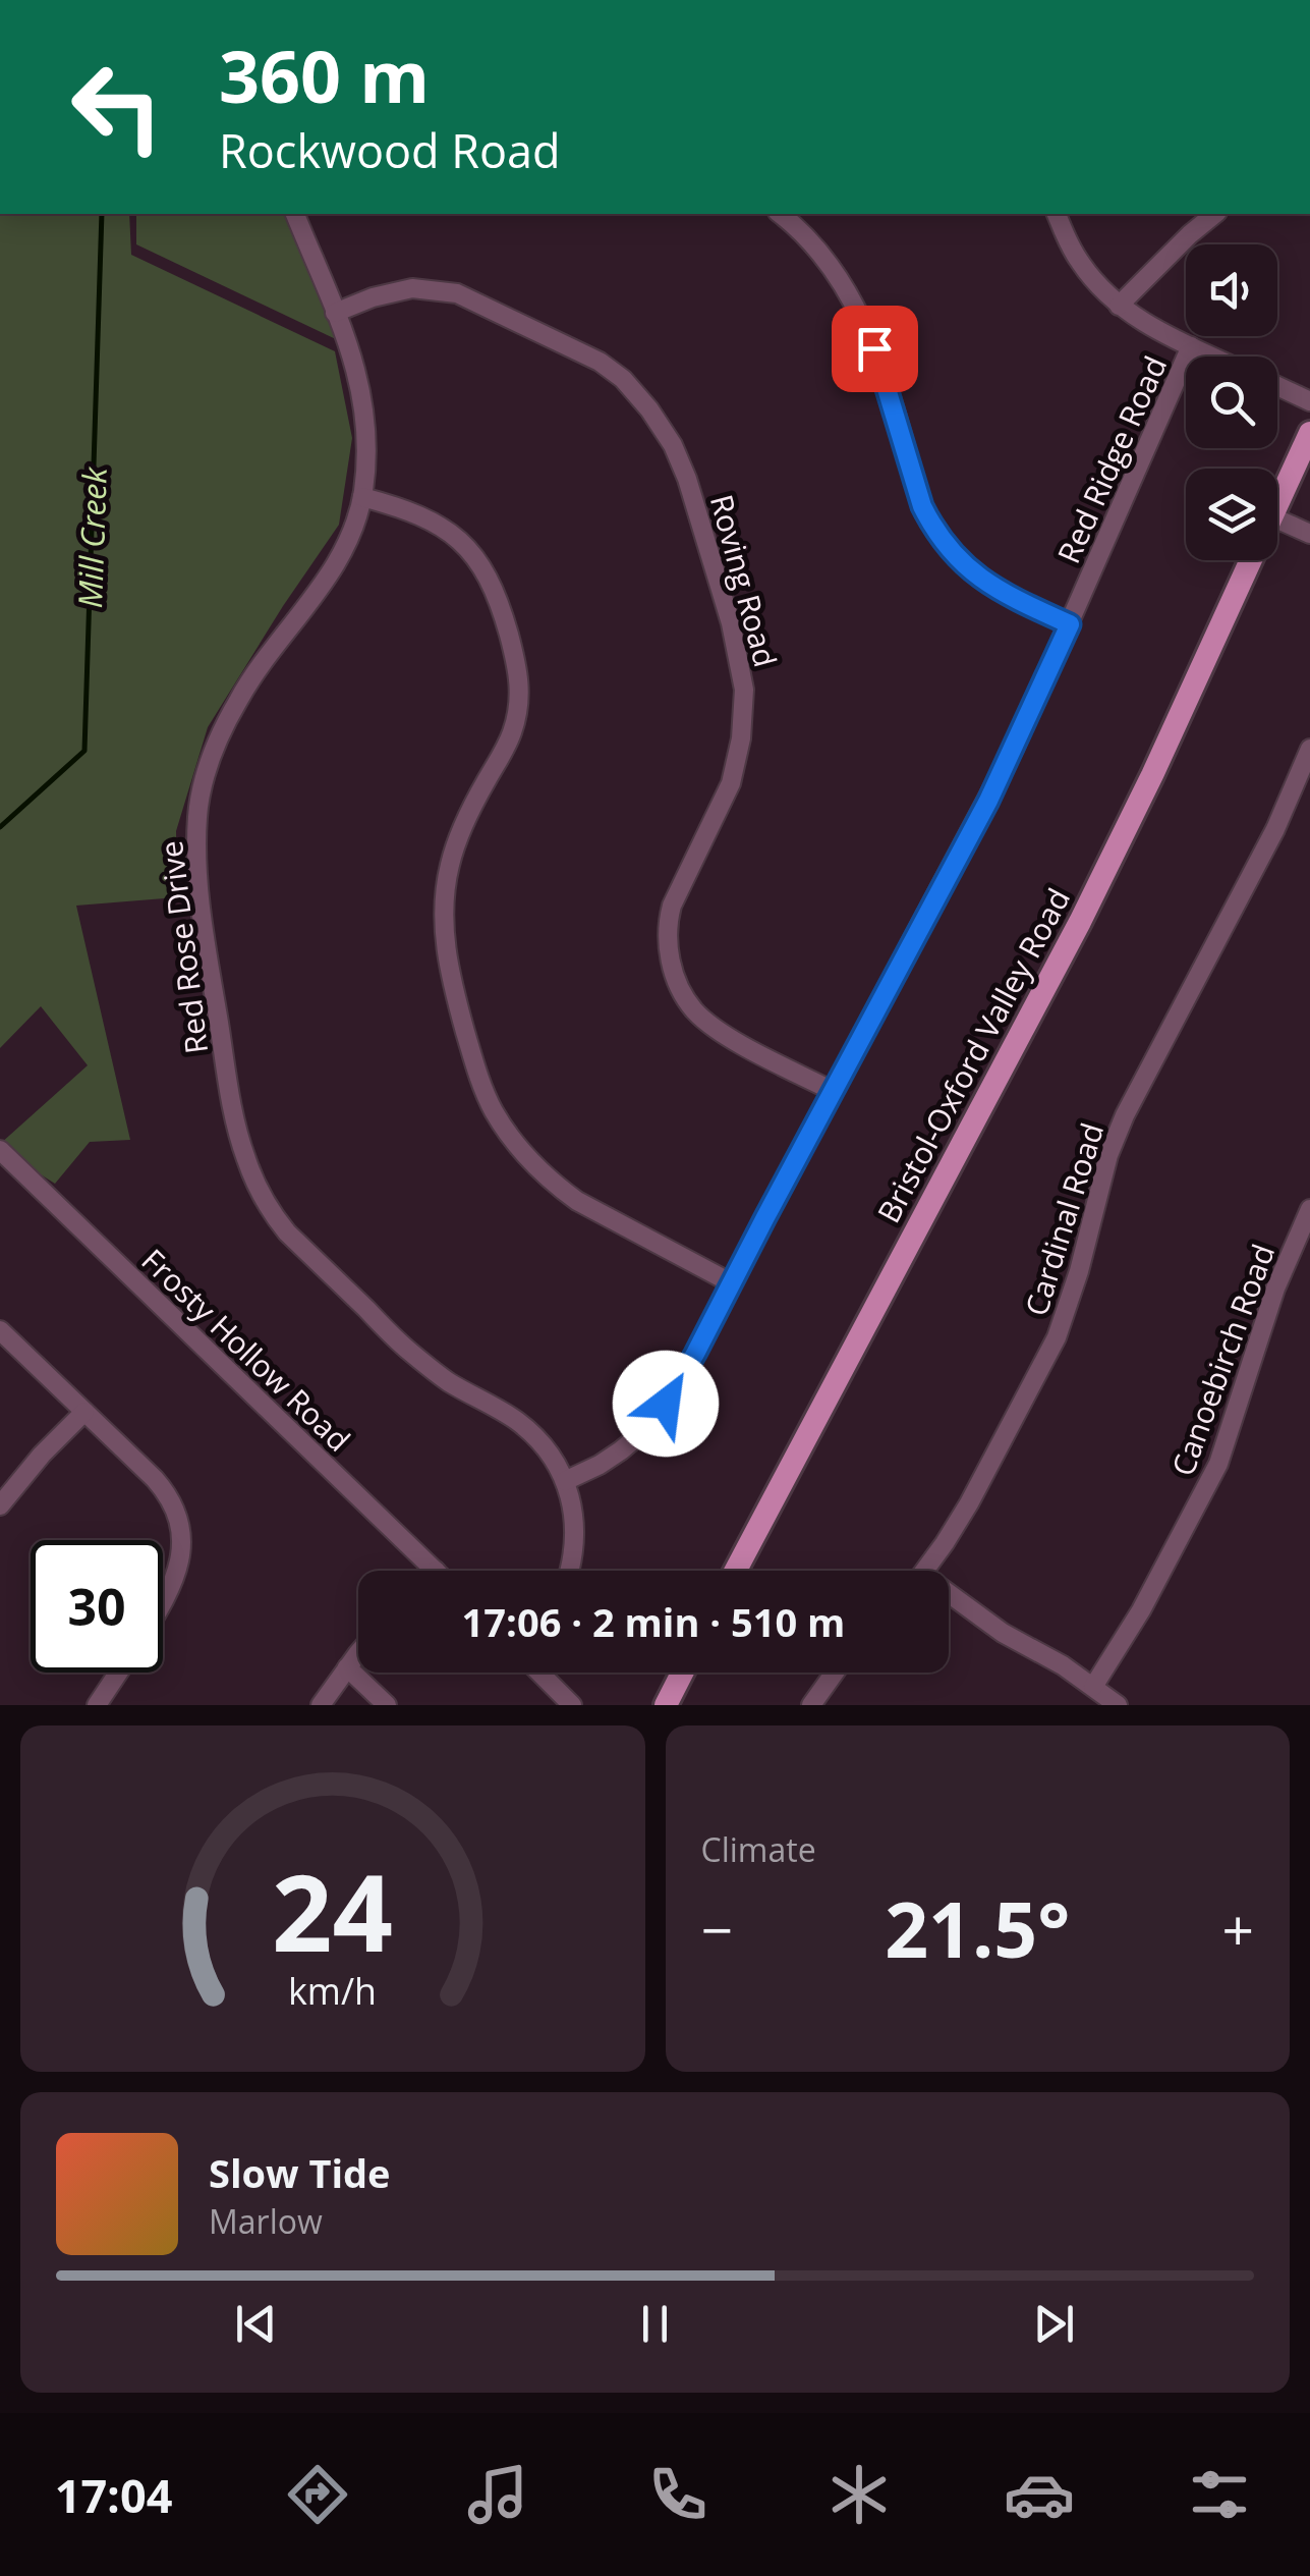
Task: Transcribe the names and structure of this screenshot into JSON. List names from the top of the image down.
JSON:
{
  "streets": {
    "main road": ["Bristol-Oxford Valley Road"],
    "street": [
      "Red Ridge Road",
      "Roving Road",
      "Red Rose Drive",
      "Cardinal Road",
      "Frosty Hollow Road",
      "Canoebirch Road"
    ]
  },
  "crossings": [
    ["Red Ridge Road", "Roving Road"],
    ["Red Ridge Road", "Red Rose Drive"],
    ["Roving Road", "Red Rose Drive"]
  ],
  "water": ["Mill Creek"],
  "page": {
    "turn": ["360 m", "Rockwood Road"],
    "limit": "30",
    "trip": "17:06 · 2 min · 510 m",
    "tile": "Climate",
    "heat": ["−", "21.5°", "+"],
    "song": ["Slow Tide", "Marlow"],
    "tabs": "17:04",
    "gauge": ["24", "km/h"]
  }
}
